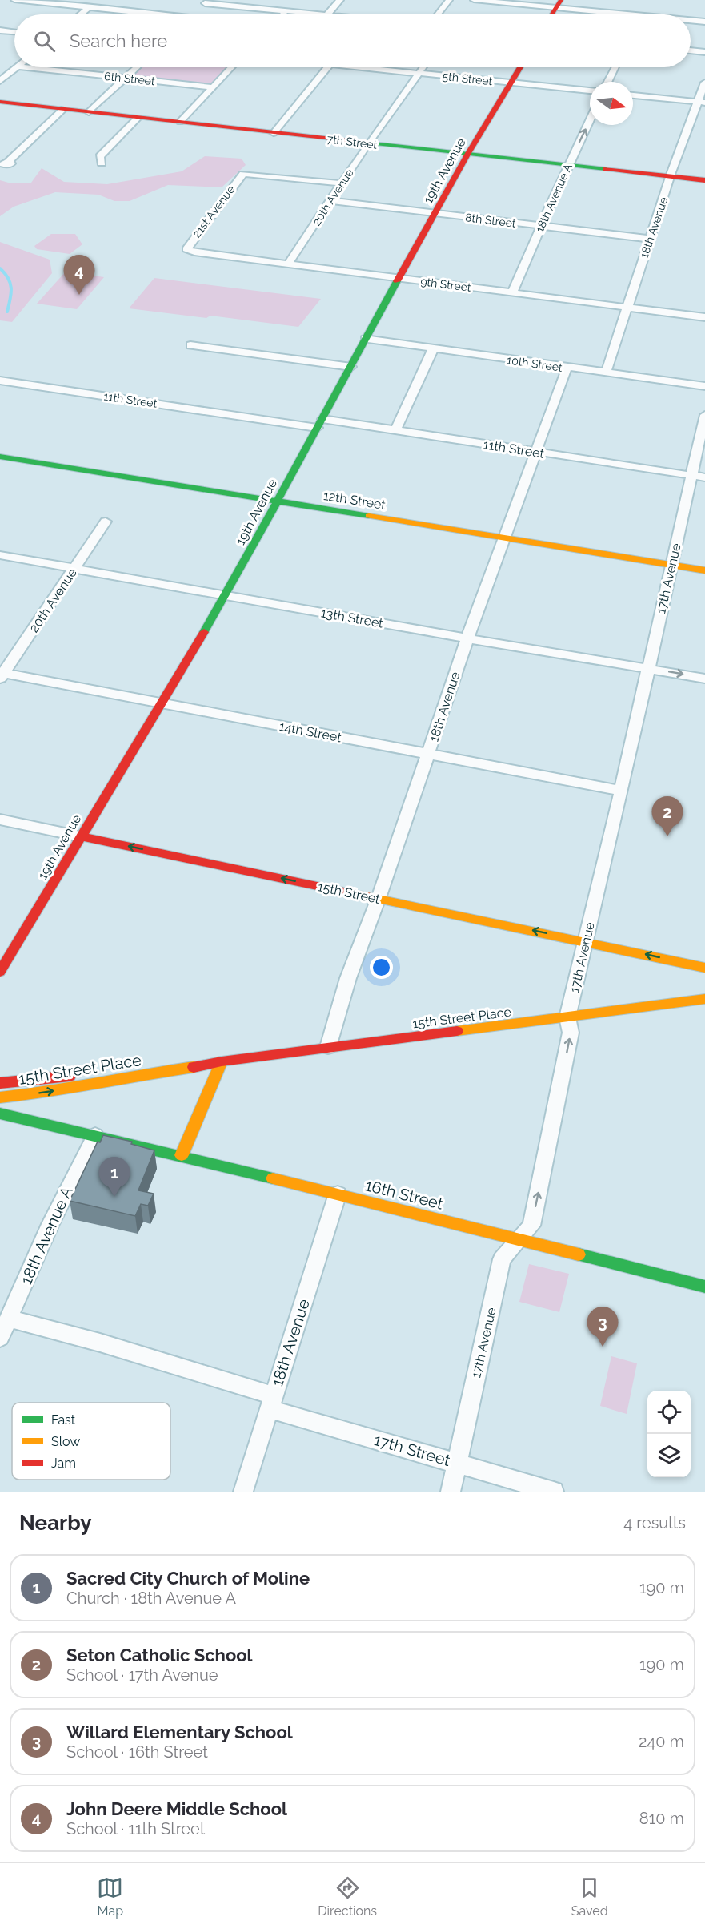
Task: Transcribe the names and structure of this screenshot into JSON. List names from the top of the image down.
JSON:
{
  "streets": {
    "street": [
      "6th Street",
      "5th Street",
      "7th Street",
      "19th Avenue",
      "20th Avenue",
      "18th Avenue A",
      "21st Avenue",
      "8th Street",
      "18th Avenue",
      "9th Street",
      "10th Street",
      "11th Street",
      "12th Street",
      "17th Avenue",
      "13th Street",
      "14th Street",
      "15th Street",
      "15th Street Place",
      "16th Street",
      "17th Street"
    ]
  },
  "crossings": [
    ["5th Street", "19th Avenue"],
    ["5th Street", "20th Avenue"],
    ["7th Street", "19th Avenue"],
    ["7th Street", "20th Avenue"],
    ["7th Street", "18th Avenue A"],
    ["7th Street", "18th Avenue"],
    ["19th Avenue", "8th Street"],
    ["19th Avenue", "9th Street"],
    ["19th Avenue", "10th Street"],
    ["19th Avenue", "11th Street"],
    ["19th Avenue", "12th Street"],
    ["19th Avenue", "13th Street"],
    ["19th Avenue", "14th Street"],
    ["19th Avenue", "15th Street"],
    ["20th Avenue", "21st Avenue"],
    ["20th Avenue", "8th Street"],
    ["20th Avenue", "9th Street"],
    ["20th Avenue", "13th Street"],
    ["20th Avenue", "14th Street"],
    ["18th Avenue A", "8th Street"],
    ["18th Avenue A", "9th Street"],
    ["18th Avenue A", "16th Street"],
    ["18th Avenue A", "17th Street"],
    ["21st Avenue", "9th Street"],
    ["8th Street", "18th Avenue"],
    ["18th Avenue", "9th Street"],
    ["18th Avenue", "10th Street"],
    ["18th Avenue", "11th Street"],
    ["18th Avenue", "12th Street"],
    ["18th Avenue", "13th Street"],
    ["18th Avenue", "14th Street"],
    ["18th Avenue", "15th Street"],
    ["18th Avenue", "15th Street Place"],
    ["18th Avenue", "16th Street"],
    ["18th Avenue", "17th Street"],
    ["11th Street", "17th Avenue"],
    ["12th Street", "17th Avenue"],
    ["17th Avenue", "13th Street"],
    ["17th Avenue", "14th Street"],
    ["17th Avenue", "15th Street"],
    ["17th Avenue", "15th Street Place"],
    ["17th Avenue", "16th Street"],
    ["17th Avenue", "17th Street"]
  ],
  "one_way": ["15th Street"],
  "legend": ["Fast", "Slow", "Jam"],
  "north": "right",
  "page": {
    "search": "Search here",
    "pins": [
      "4",
      "2",
      "1",
      "3"
    ],
    "heading": ["Nearby", "4 results"],
    "list": [
      {
        "mark": "1",
        "name": "Sacred City Church of Moline",
        "note": "Church · 18th Avenue A",
        "value": "190 m"
      },
      {
        "mark": "2",
        "name": "Seton Catholic School",
        "note": "School · 17th Avenue",
        "value": "190 m"
      },
      {
        "mark": "3",
        "name": "Willard Elementary School",
        "note": "School · 16th Street",
        "value": "240 m"
      },
      {
        "mark": "4",
        "name": "John Deere Middle School",
        "note": "School · 11th Street",
        "value": "810 m"
      }
    ],
    "nav": ["Map", "Directions", "Saved"]
  }
}
